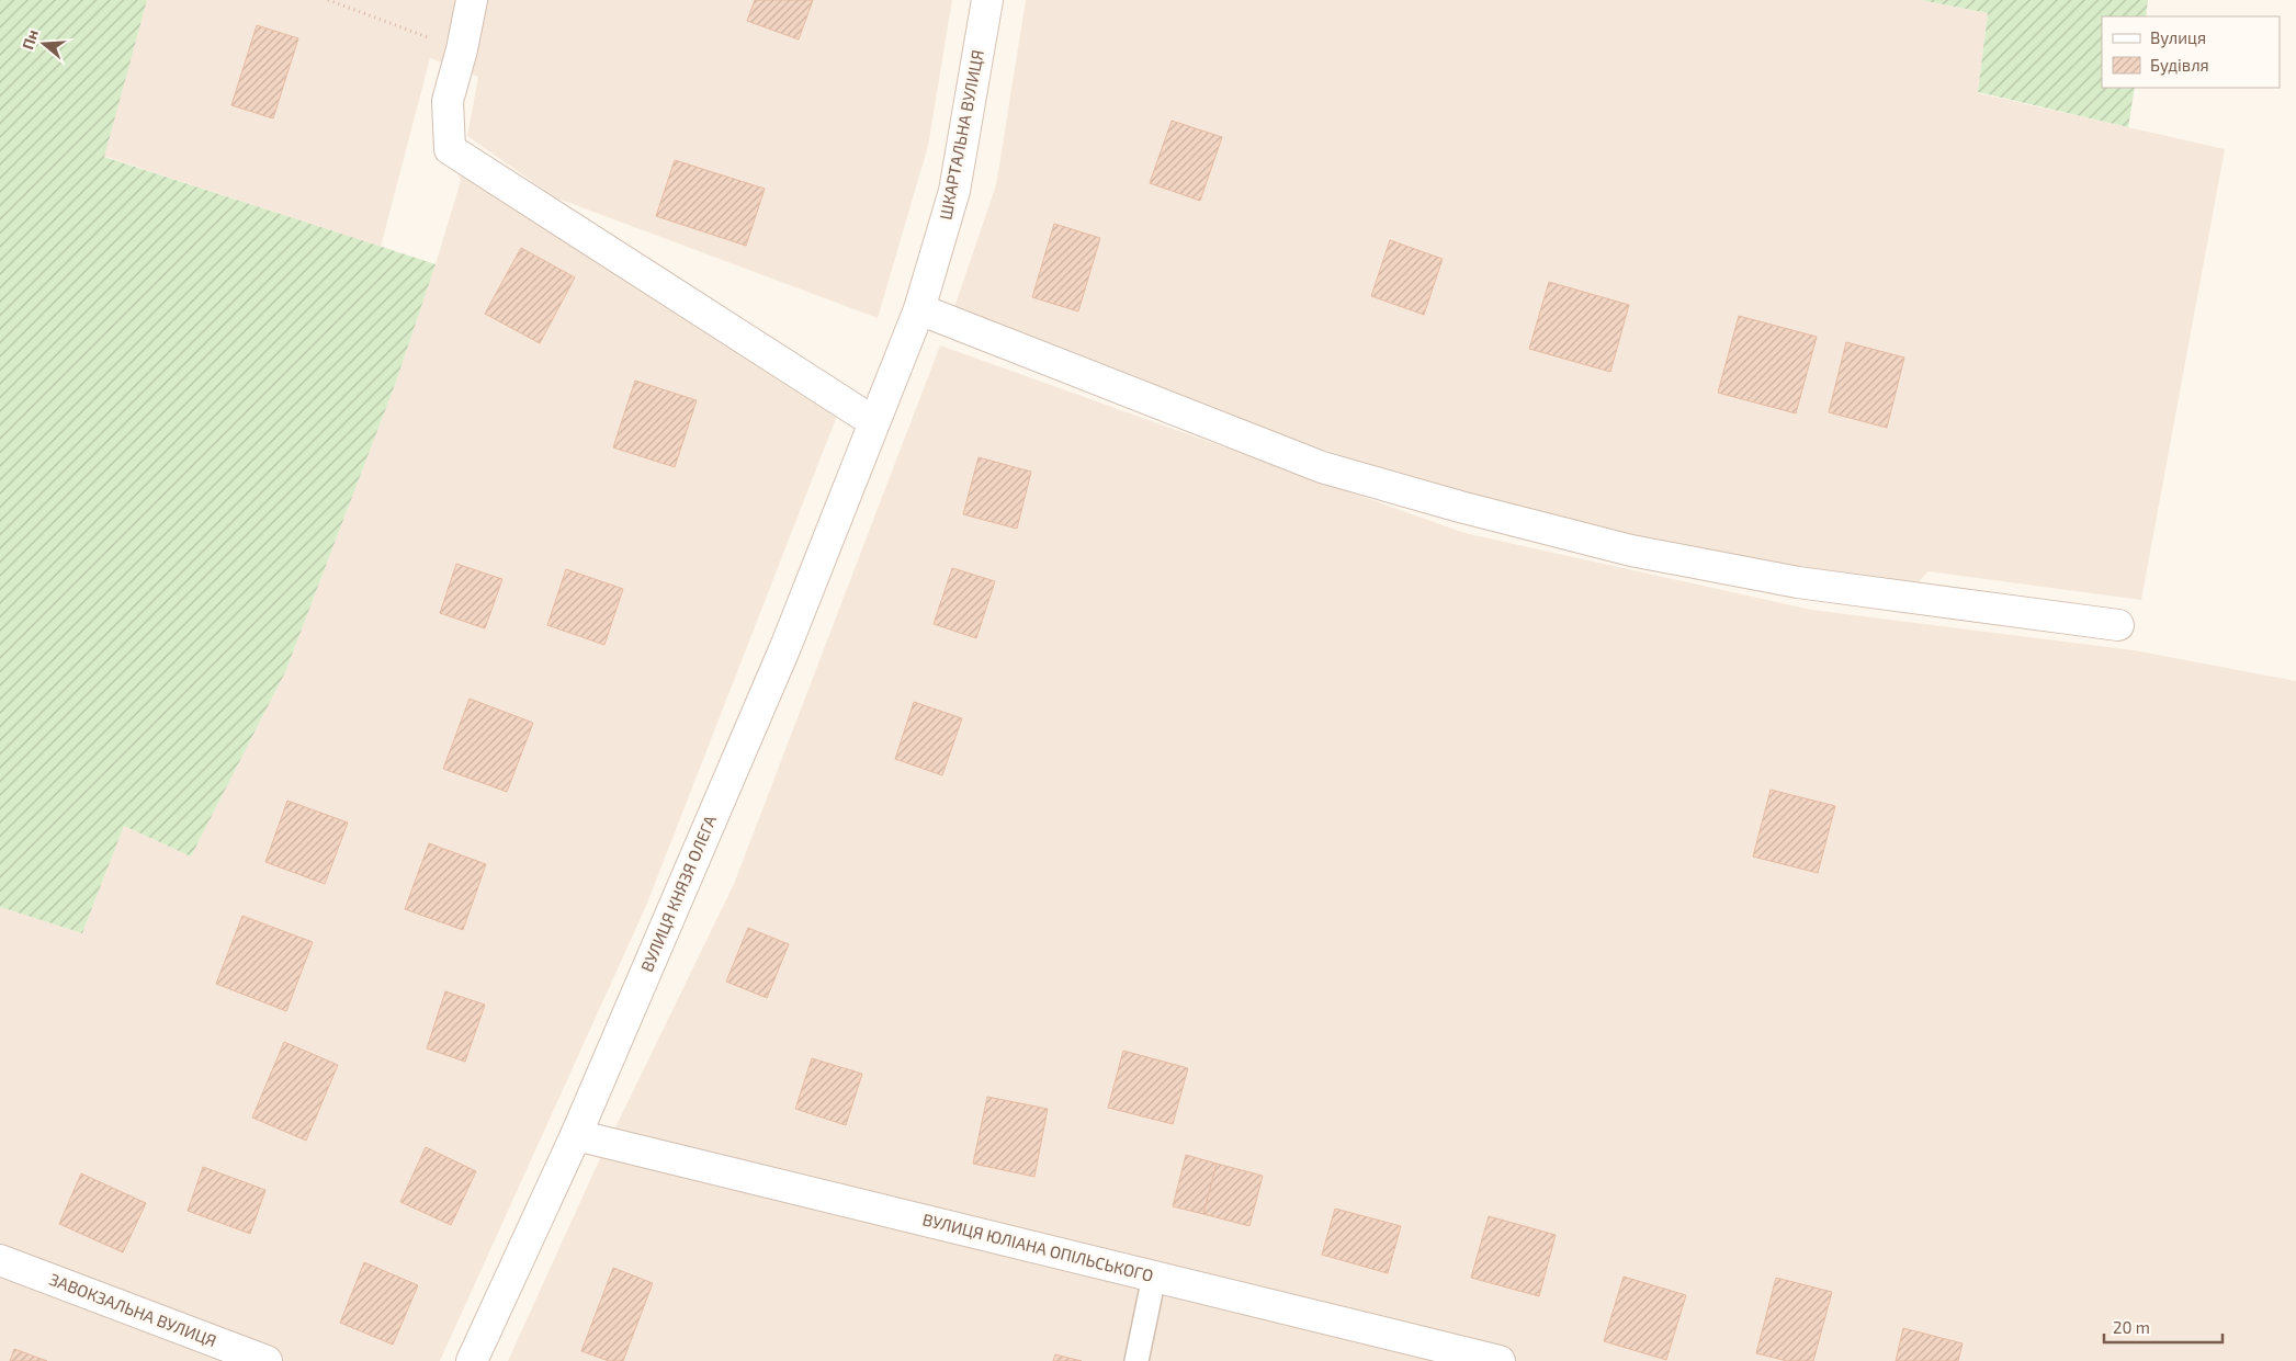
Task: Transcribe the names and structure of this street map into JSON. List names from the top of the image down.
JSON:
{
  "streets": {
    "street": [
      "ШКАРТАЛЬНА ВУЛИЦЯ",
      "ВУЛИЦЯ КНЯЗЯ ОЛЕГА",
      "ВУЛИЦЯ ЮЛІАНА ОПІЛЬСЬКОГО",
      "ЗАВОКЗАЛЬНА ВУЛИЦЯ"
    ]
  },
  "crossings": [
    ["ШКАРТАЛЬНА ВУЛИЦЯ", "ВУЛИЦЯ КНЯЗЯ ОЛЕГА"],
    ["ВУЛИЦЯ КНЯЗЯ ОЛЕГА", "ВУЛИЦЯ ЮЛІАНА ОПІЛЬСЬКОГО"]
  ],
  "legend": ["Вулиця", "Будівля"],
  "scale_bar": "20 m",
  "north": "left"
}
